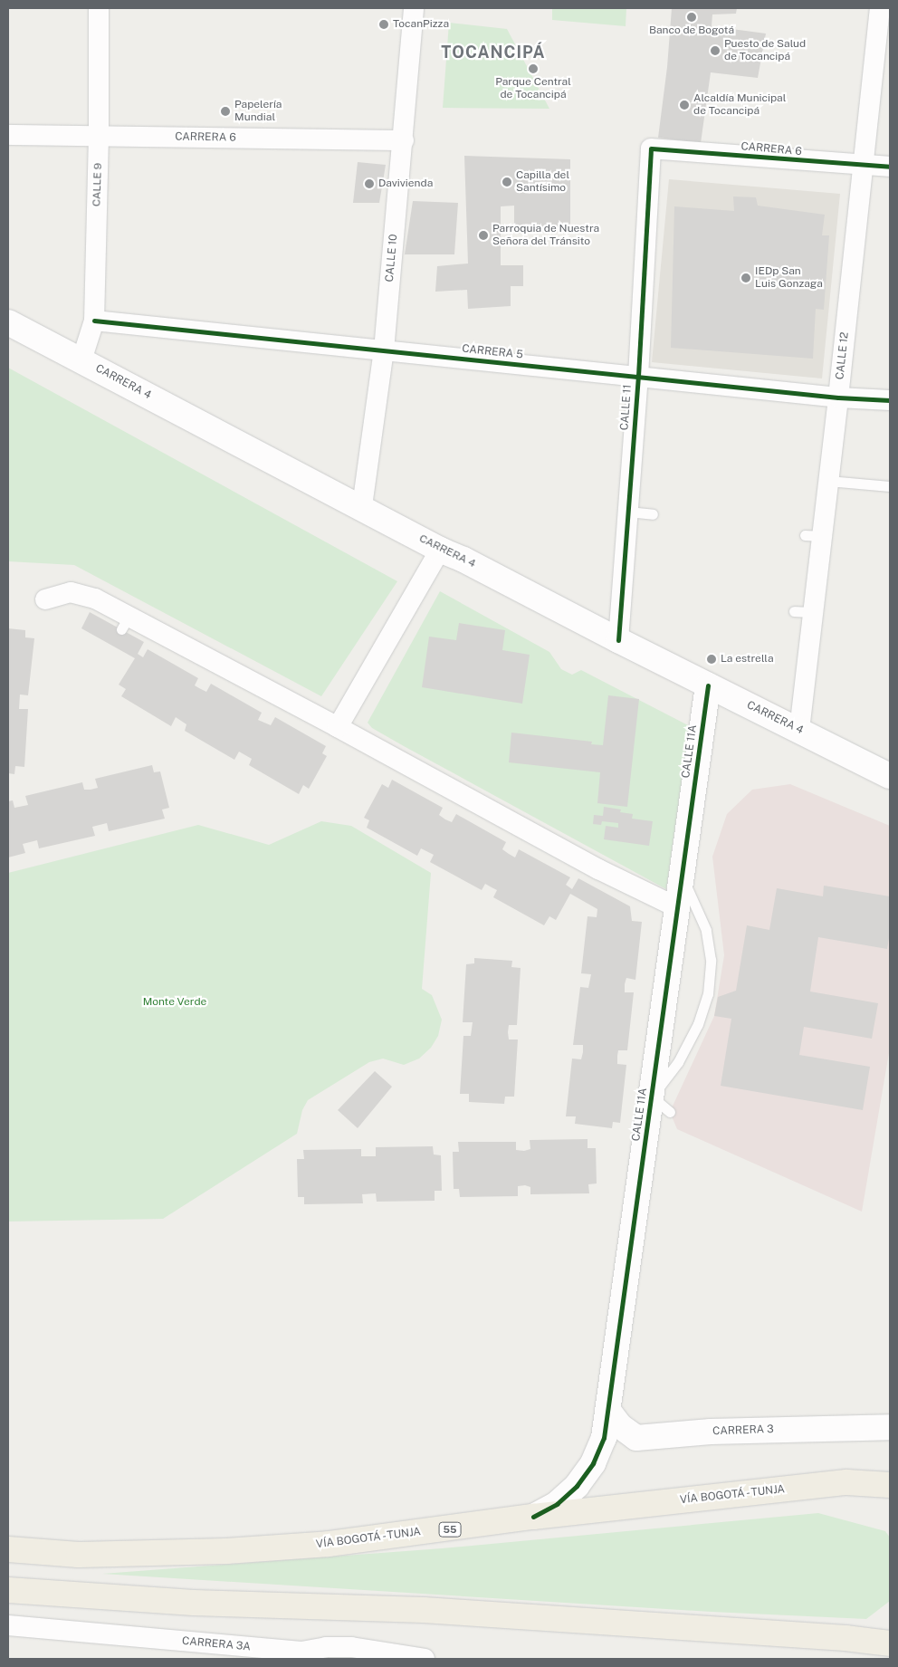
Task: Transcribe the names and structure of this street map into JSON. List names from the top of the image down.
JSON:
{
  "streets": {
    "highway": ["VÍA BOGOTÁ - TUNJA", "55"],
    "street": [
      "CARRERA 6",
      "CALLE 9",
      "CALLE 10",
      "CARRERA 5",
      "CALLE 12",
      "CARRERA 4",
      "CALLE 11",
      "CALLE 11A",
      "CARRERA 3",
      "CARRERA 3A"
    ]
  },
  "crossings": [
    ["CARRERA 6", "CALLE 9"],
    ["CARRERA 6", "CALLE 10"],
    ["CARRERA 6", "CALLE 12"],
    ["CARRERA 6", "CALLE 11"],
    ["CALLE 9", "CARRERA 5"],
    ["CALLE 9", "CARRERA 4"],
    ["CALLE 10", "CARRERA 5"],
    ["CALLE 10", "CARRERA 4"],
    ["CARRERA 5", "CALLE 12"],
    ["CARRERA 5", "CALLE 11"],
    ["CALLE 12", "CARRERA 4"],
    ["CARRERA 4", "CALLE 11"],
    ["CARRERA 4", "CALLE 11A"],
    ["CALLE 11A", "CARRERA 3"],
    ["CALLE 11A", "VÍA BOGOTÁ - TUNJA"]
  ],
  "districts": ["TOCANCIPÁ"],
  "parks": ["Monte Verde"],
  "places": [
    "Banco de Bogotá",
    "TocanPizza",
    "Puesto de Salud de Tocancipá",
    "Parque Central de Tocancipá",
    "Alcaldía Municipal de Tocancipá",
    "Papelería Mundial",
    "Capilla del Santísimo",
    "Davivienda",
    "Parroquia de Nuestra Señora del Tránsito",
    "IEDp San Luis Gonzaga",
    "La estrella"
  ]
}
